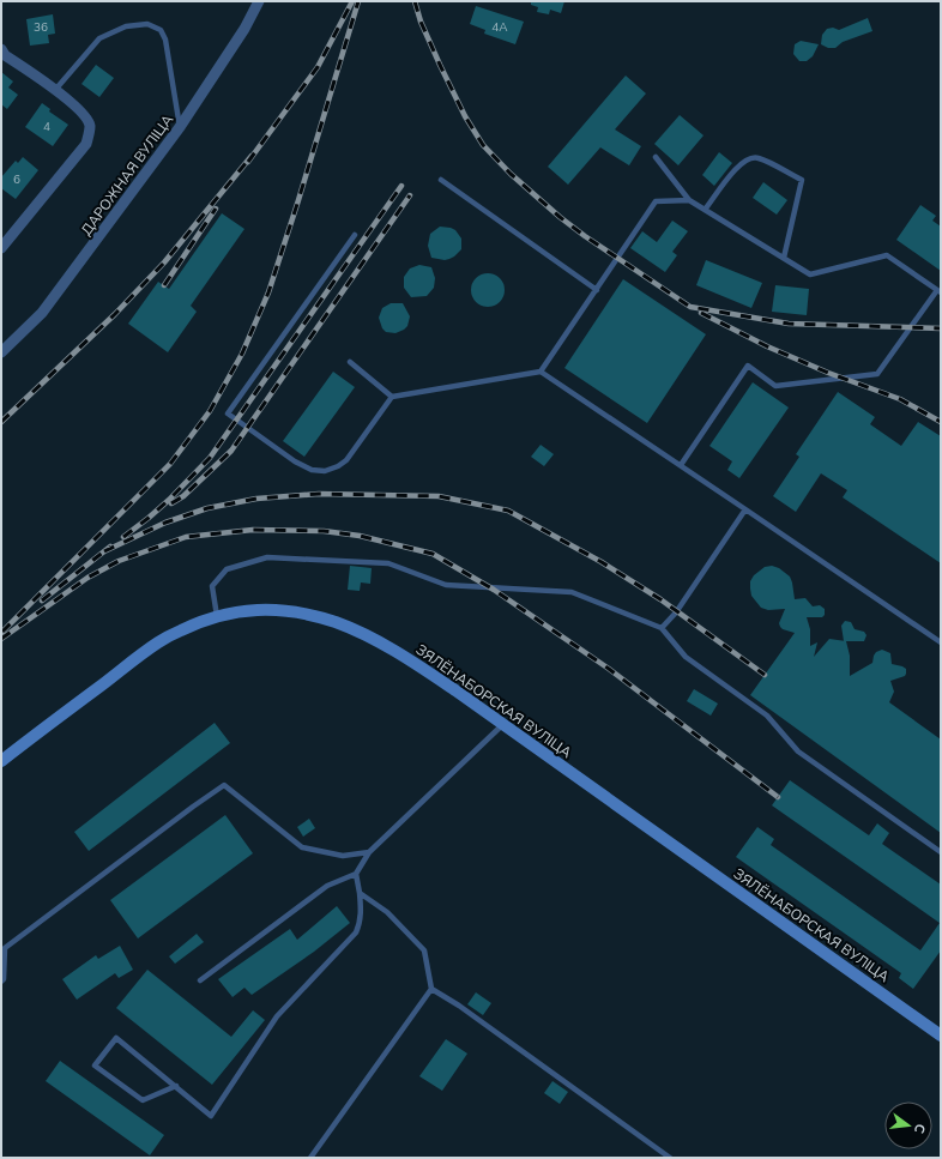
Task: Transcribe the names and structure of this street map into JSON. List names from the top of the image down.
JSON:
{
  "streets": {
    "main road": ["ЗЯЛЁНАБОРСКАЯ ВУЛІЦА"],
    "street": ["ДАРОЖНАЯ ВУЛІЦА"]
  },
  "house_numbers": [
    "36",
    "4А",
    "4",
    "6"
  ],
  "north": "right"
}
